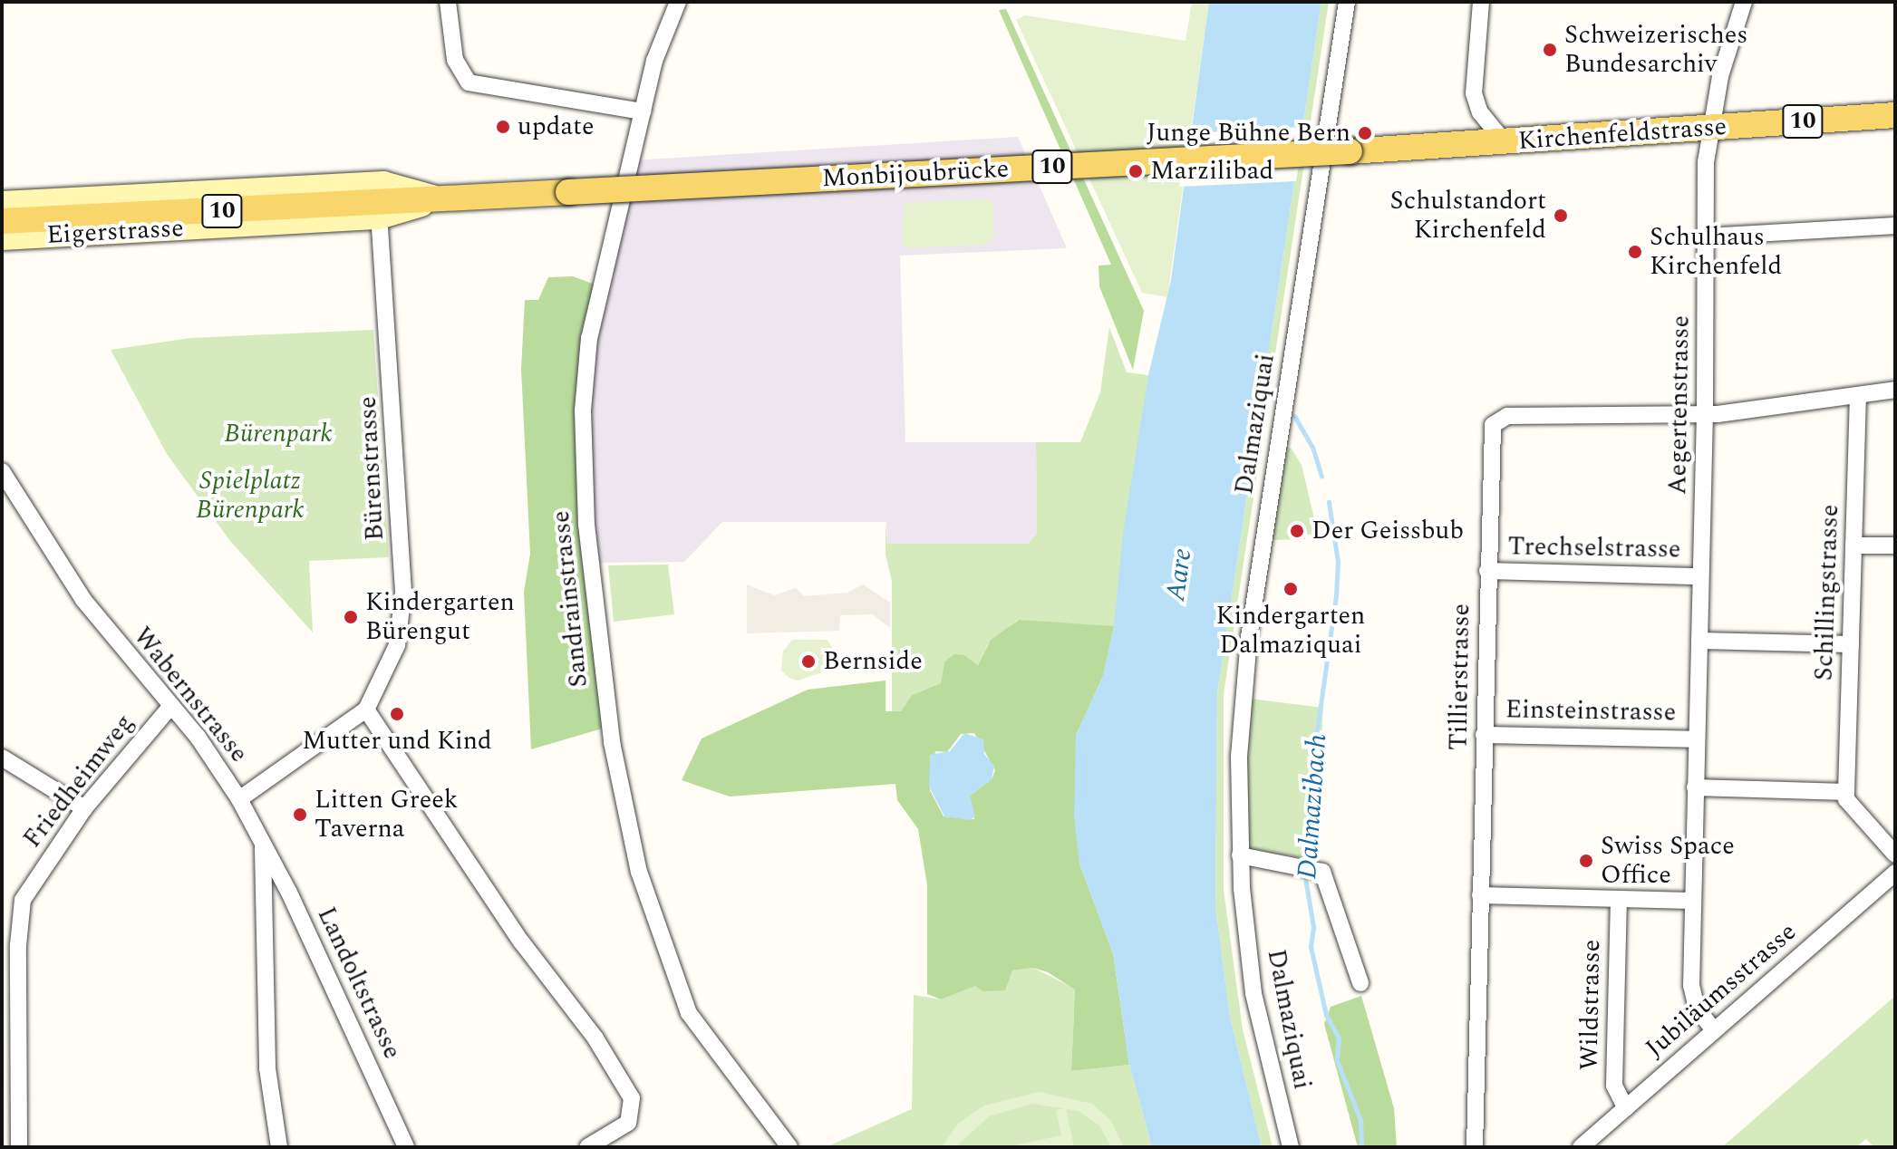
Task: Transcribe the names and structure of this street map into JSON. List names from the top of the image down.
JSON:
{
  "streets": {
    "main road": [
      "10",
      "Kirchenfeldstrasse",
      "Monbijoubrücke",
      "Eigerstrasse"
    ],
    "street": [
      "Aegertenstrasse",
      "Dalmaziquai",
      "Bürenstrasse",
      "Trechselstrasse",
      "Schillingstrasse",
      "Sandrainstrasse",
      "Tillierstrasse",
      "Wabernstrasse",
      "Einsteinstrasse",
      "Friedheimweg",
      "Landoltstrasse",
      "Jubiläumsstrasse",
      "Wildstrasse"
    ]
  },
  "crossings": [
    ["Kirchenfeldstrasse", "Monbijoubrücke"],
    ["Kirchenfeldstrasse", "Aegertenstrasse"],
    ["Monbijoubrücke", "Eigerstrasse"],
    ["Eigerstrasse", "Bürenstrasse"],
    ["Aegertenstrasse", "Trechselstrasse"],
    ["Aegertenstrasse", "Tillierstrasse"],
    ["Aegertenstrasse", "Einsteinstrasse"],
    ["Aegertenstrasse", "Jubiläumsstrasse"],
    ["Bürenstrasse", "Wabernstrasse"],
    ["Trechselstrasse", "Tillierstrasse"],
    ["Tillierstrasse", "Einsteinstrasse"],
    ["Wabernstrasse", "Friedheimweg"],
    ["Wabernstrasse", "Landoltstrasse"],
    ["Jubiläumsstrasse", "Wildstrasse"]
  ],
  "water": ["Aare", "Dalmazibach"],
  "parks": ["Bürenpark", "Spielplatz Bürenpark"],
  "places": [
    "Schweizerisches Bundesarchiv",
    "update",
    "Junge Bühne Bern",
    "Marzilibad",
    "Schulstandort Kirchenfeld",
    "Schulhaus Kirchenfeld",
    "Der Geissbub",
    "Kindergarten Dalmaziquai",
    "Kindergarten Bürengut",
    "Bernside",
    "Mutter und Kind",
    "Litten Greek Taverna",
    "Swiss Space Office"
  ]
}
